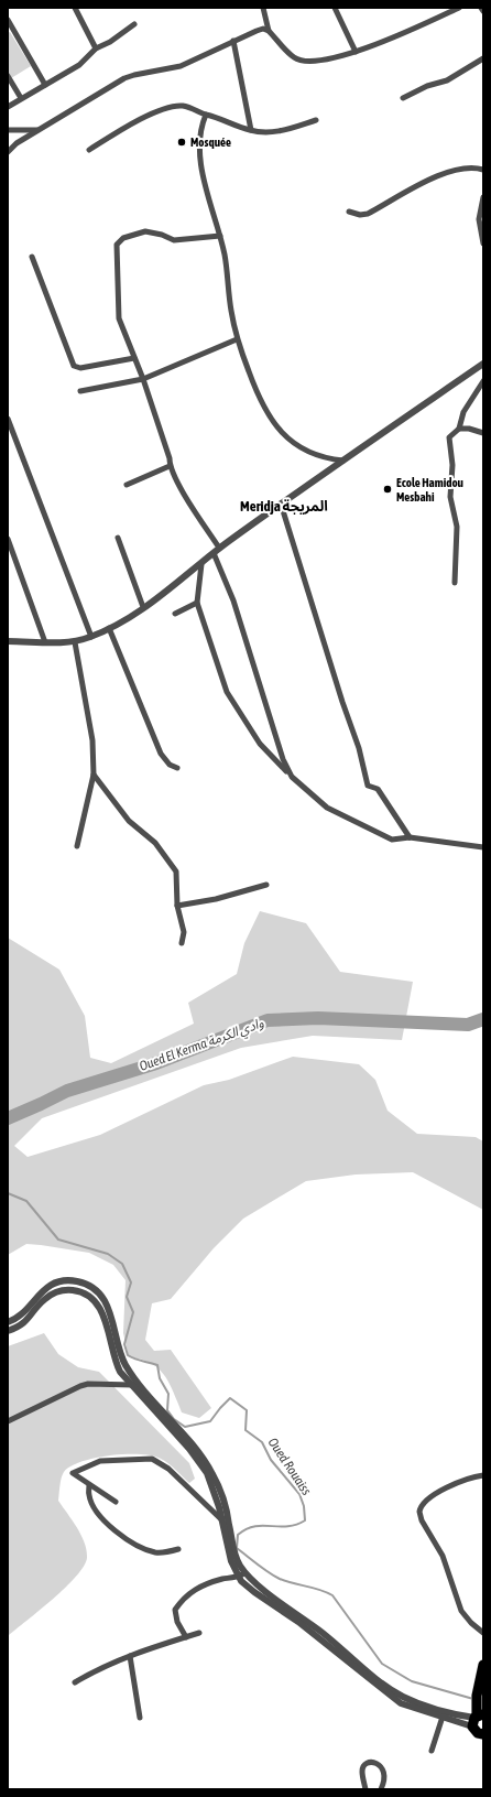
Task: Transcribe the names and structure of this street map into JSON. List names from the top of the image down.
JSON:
{
  "districts": ["Meridja المريجة"],
  "water": ["Oued El Kerma وادي الكرمة", "Oued Rouaiss"],
  "places": ["Mosquée", "Ecole Hamidou Mesbahi"]
}
